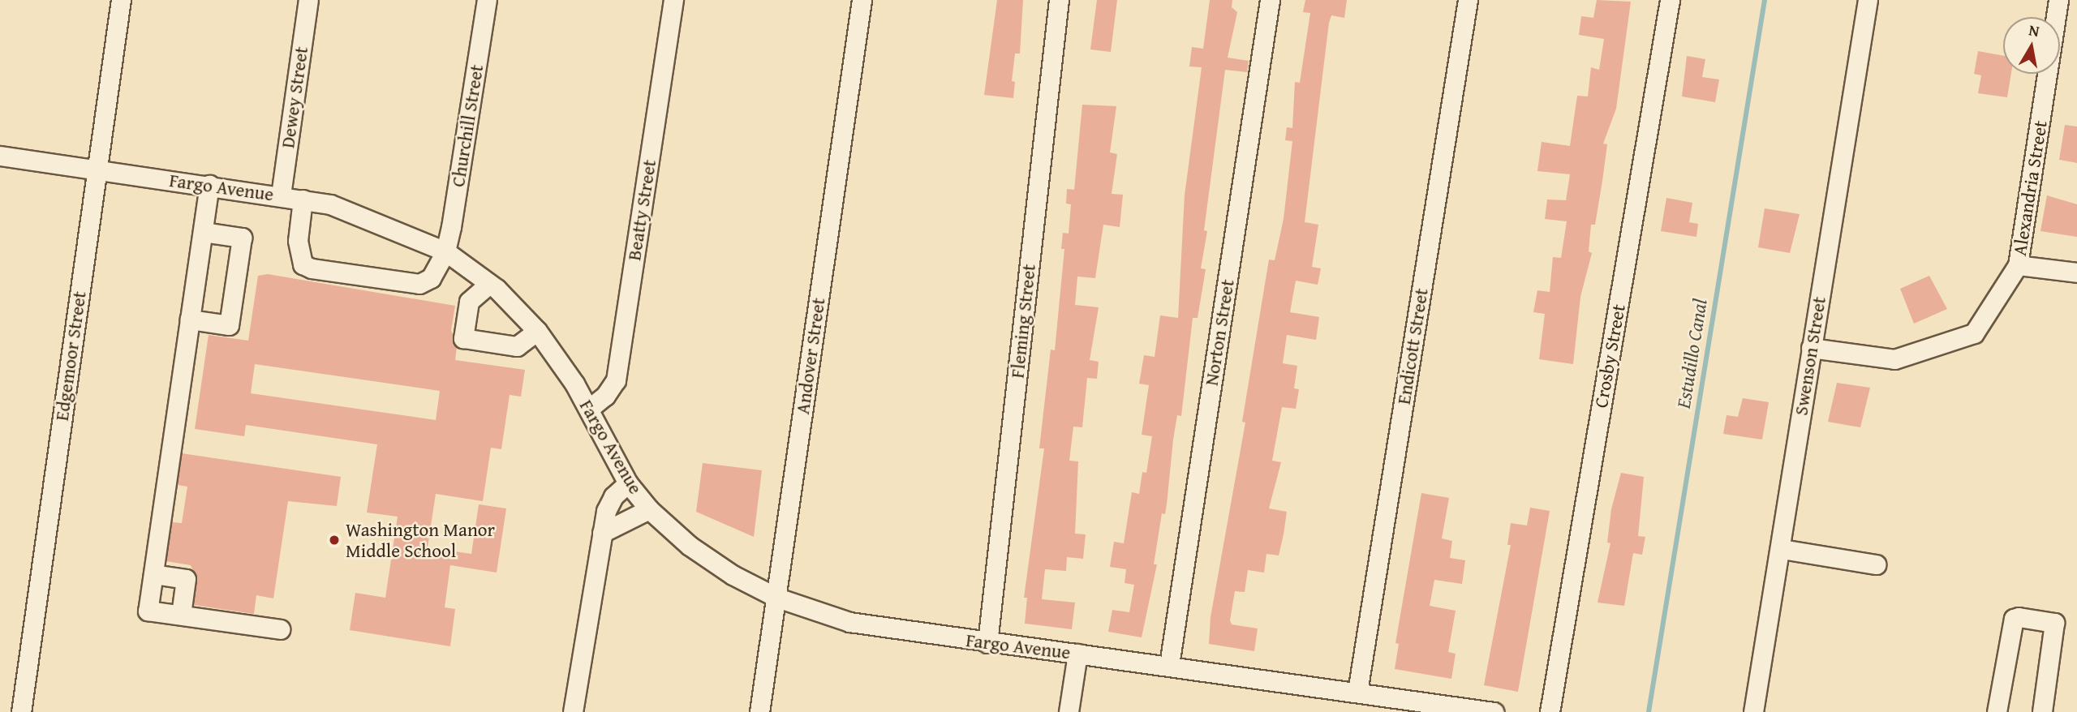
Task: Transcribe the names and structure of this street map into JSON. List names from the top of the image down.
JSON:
{
  "streets": {
    "street": [
      "Dewey Street",
      "Churchill Street",
      "Fargo Avenue",
      "Alexandria Street",
      "Beatty Street",
      "Fleming Street",
      "Norton Street",
      "Endicott Street",
      "Edgemoor Street",
      "Andover Street",
      "Crosby Street",
      "Swenson Street"
    ]
  },
  "crossings": [
    ["Dewey Street", "Fargo Avenue"],
    ["Churchill Street", "Fargo Avenue"],
    ["Fargo Avenue", "Beatty Street"],
    ["Fargo Avenue", "Fleming Street"],
    ["Fargo Avenue", "Norton Street"],
    ["Fargo Avenue", "Endicott Street"],
    ["Fargo Avenue", "Edgemoor Street"],
    ["Fargo Avenue", "Andover Street"],
    ["Alexandria Street", "Swenson Street"]
  ],
  "water": ["Estudillo Canal"],
  "places": ["Washington Manor Middle School"],
  "north": "top"
}
